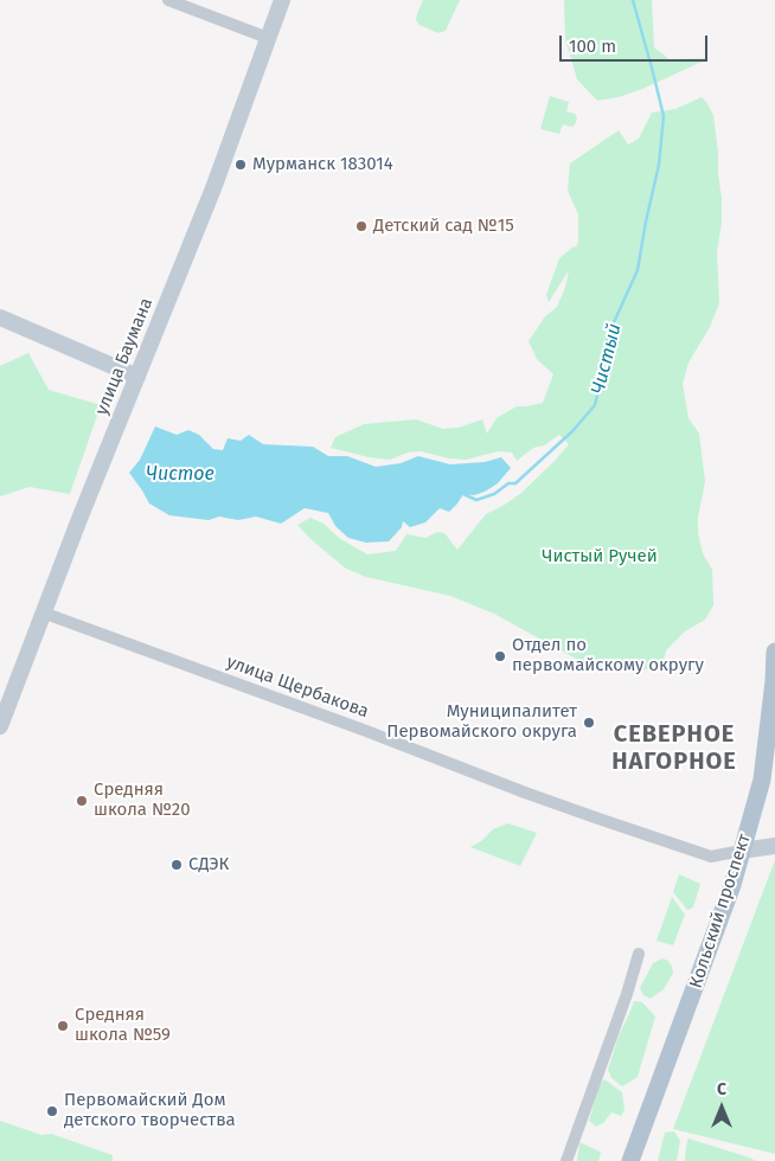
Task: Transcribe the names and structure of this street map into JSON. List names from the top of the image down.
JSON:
{
  "streets": {
    "main road": ["Кольский проспект"],
    "street": ["улица Баумана", "улица Щербакова"]
  },
  "crossings": [
    ["улица Баумана", "улица Щербакова"],
    ["улица Щербакова", "Кольский проспект"]
  ],
  "districts": ["СЕВЕРНОЕ НАГОРНОЕ"],
  "water": ["Чистый", "Чистое"],
  "parks": ["Чистый Ручей"],
  "places": [
    "Мурманск 183014",
    "Детский сад №15",
    "Отдел по первомайскому округу",
    "Муниципалитет Первомайского округа",
    "Средняя школа №20",
    "СДЭК",
    "Средняя школа №59",
    "Первомайский Дом детского творчества"
  ],
  "scale_bar": "100 m",
  "north": "top"
}
